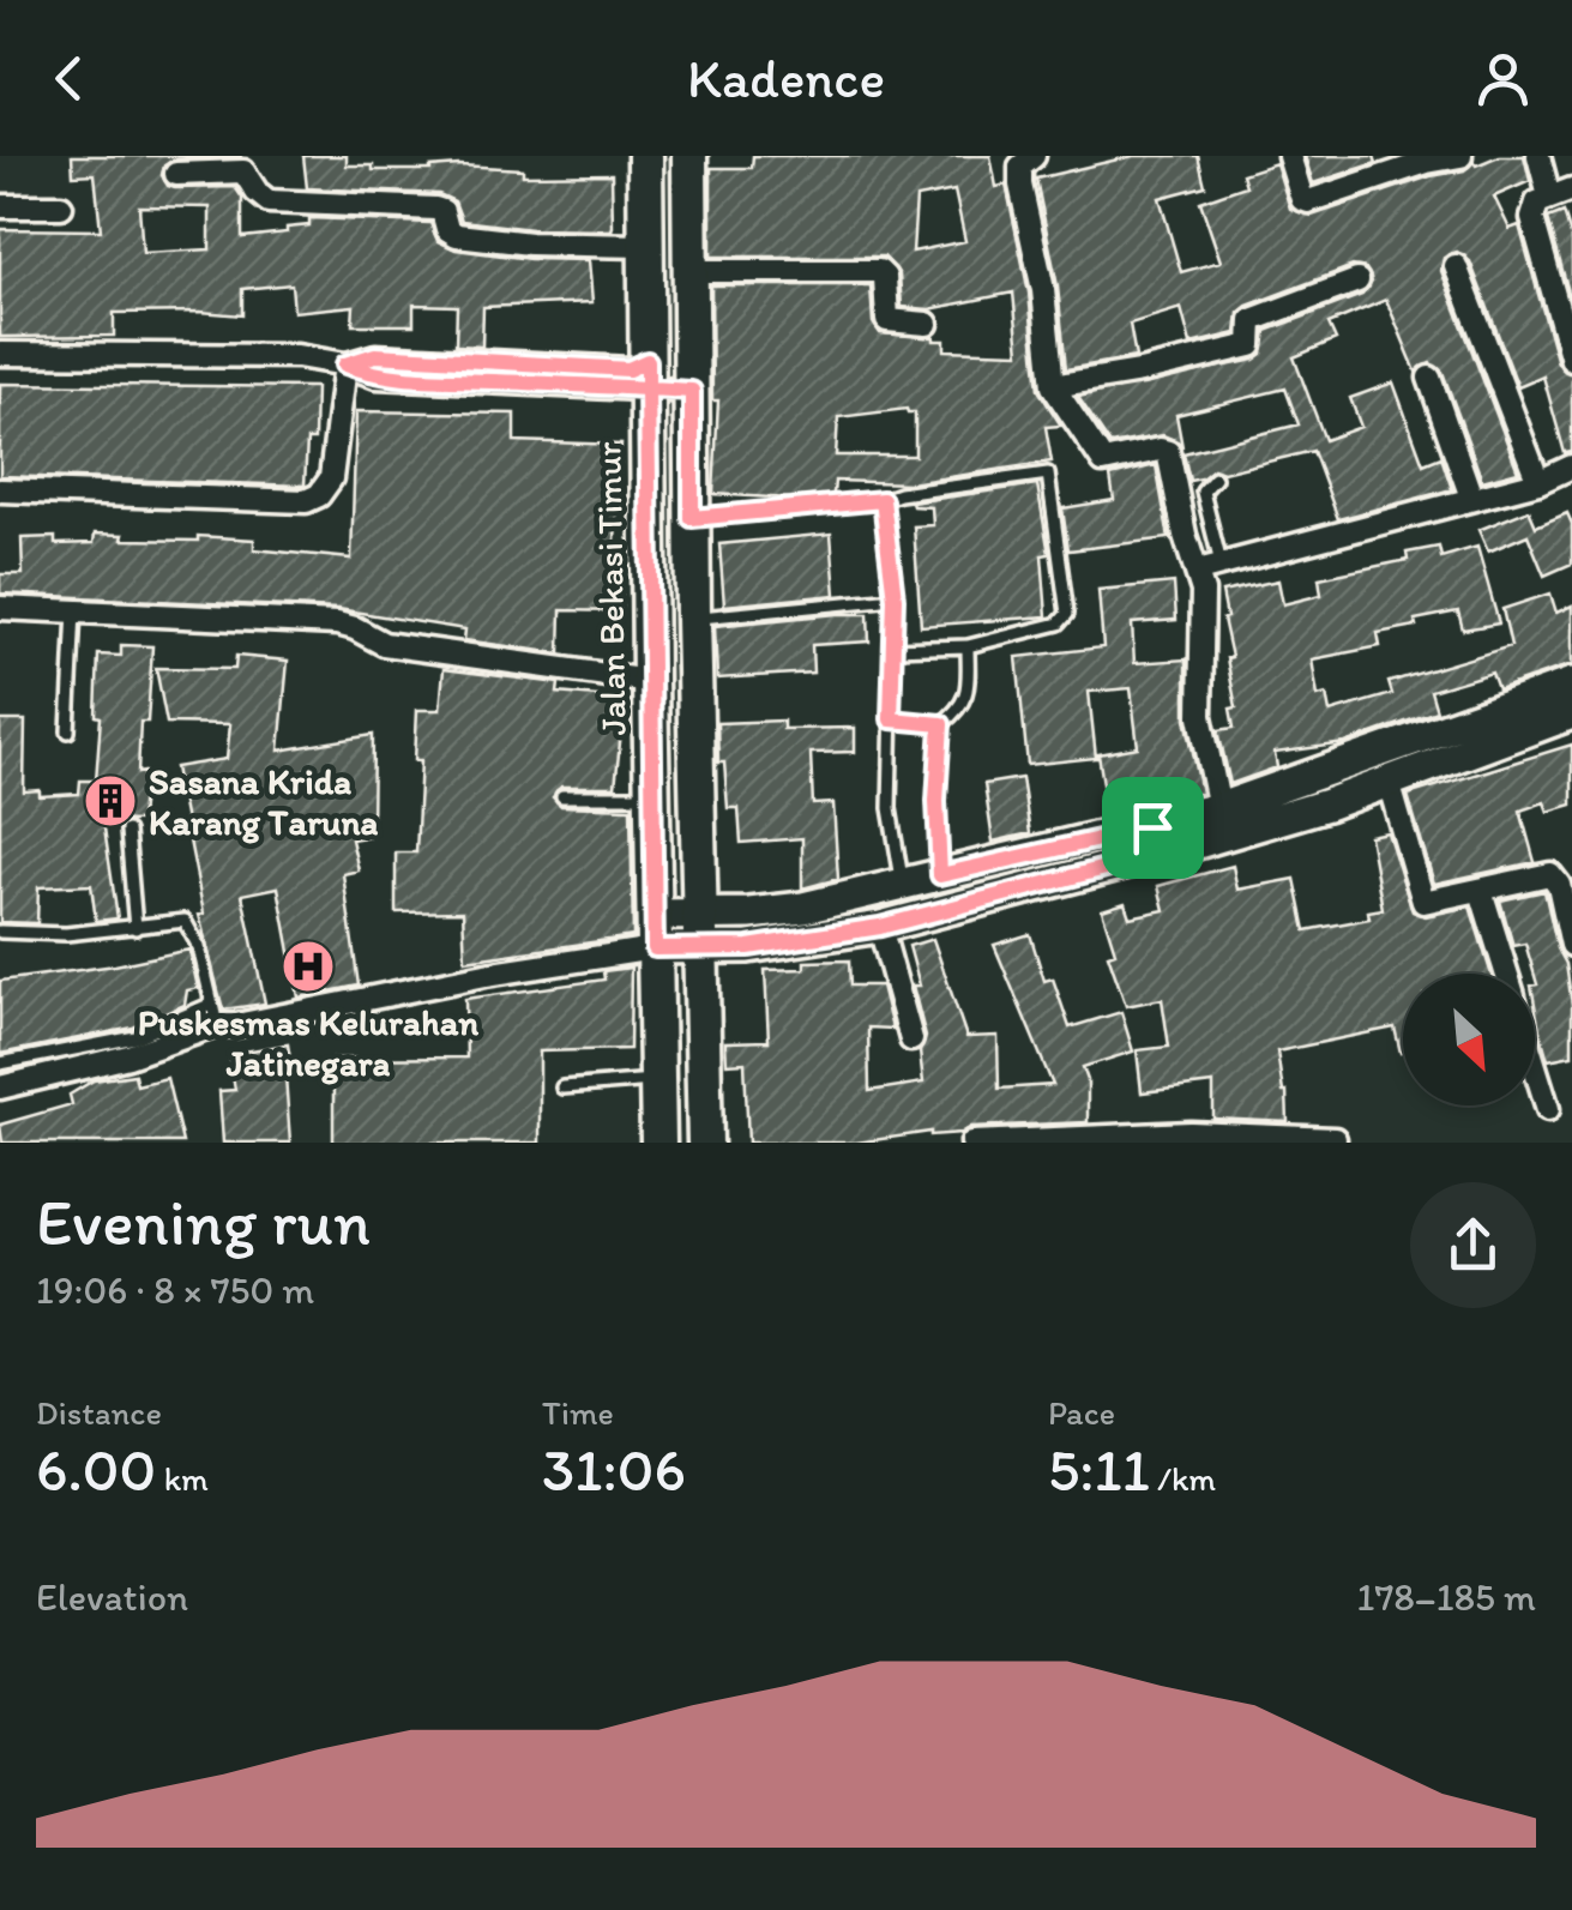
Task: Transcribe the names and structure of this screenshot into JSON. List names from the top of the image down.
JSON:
{
  "streets": {
    "main road": ["Jalan Bekasi Timur"]
  },
  "places": {
    "building": ["Sasana Krida Karang Taruna"],
    "hospital": ["Puskesmas Kelurahan Jatinegara"]
  },
  "north": "bottom right",
  "page": {
    "header": "Kadence",
    "heading": ["Evening run", "19:06 · 8 × 750 m"],
    "stats": [
      ["Distance", "6.00 km"],
      ["Time", "31:06"],
      ["Pace", "5:11 /km"]
    ],
    "chart": ["Elevation", "178–185 m"]
  }
}
